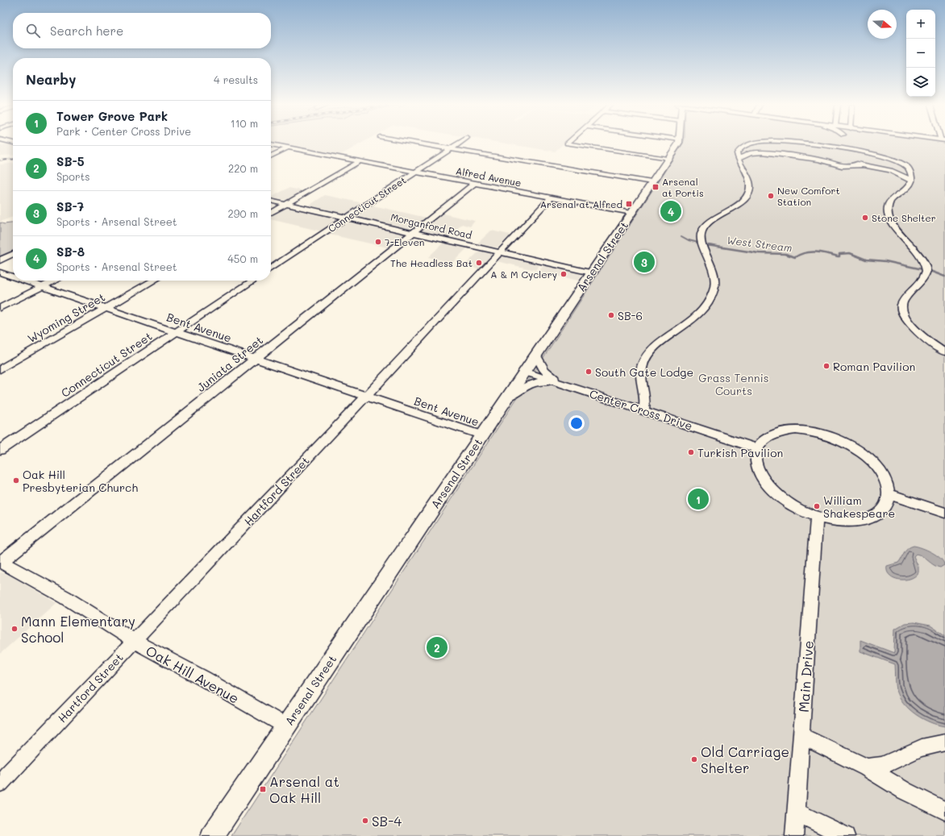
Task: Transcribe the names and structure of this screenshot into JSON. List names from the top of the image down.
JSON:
{
  "streets": {
    "main road": ["Arsenal Street"],
    "street": [
      "Alfred Avenue",
      "Connecticut Street",
      "Morganford Road",
      "Wyoming Street",
      "Bent Avenue",
      "Juniata Street",
      "Center Cross Drive",
      "Hartford Street",
      "Oak Hill Avenue",
      "Main Drive"
    ]
  },
  "crossings": [
    ["Alfred Avenue", "Connecticut Street"],
    ["Alfred Avenue", "Arsenal Street"],
    ["Alfred Avenue", "Juniata Street"],
    ["Alfred Avenue", "Hartford Street"],
    ["Connecticut Street", "Morganford Road"],
    ["Connecticut Street", "Bent Avenue"],
    ["Morganford Road", "Arsenal Street"],
    ["Morganford Road", "Juniata Street"],
    ["Morganford Road", "Hartford Street"],
    ["Arsenal Street", "Bent Avenue"],
    ["Arsenal Street", "Center Cross Drive"],
    ["Arsenal Street", "Oak Hill Avenue"],
    ["Wyoming Street", "Bent Avenue"],
    ["Bent Avenue", "Juniata Street"],
    ["Bent Avenue", "Hartford Street"],
    ["Juniata Street", "Oak Hill Avenue"],
    ["Center Cross Drive", "Main Drive"],
    ["Hartford Street", "Oak Hill Avenue"]
  ],
  "water": ["West Stream"],
  "parks": ["Grass Tennis Courts"],
  "places": {
    "transit": ["Arsenal at Portis", "Arsenal at Alfred", "Arsenal at Oak Hill"],
    "other": [
      "New Comfort Station",
      "Stone Shelter",
      "7-Eleven",
      "The Headless Bat",
      "A & M Cyclery",
      "SB-6",
      "Roman Pavilion",
      "South Gate Lodge",
      "Turkish Pavilion",
      "Oak Hill Presbyterian Church",
      "William Shakespeare",
      "Mann Elementary School",
      "Old Carriage Shelter",
      "SB-4"
    ]
  },
  "north": "right",
  "page": {
    "map_buttons": ["+", "−"],
    "search": "Search here",
    "heading": ["Nearby", "4 results"],
    "list": [
      {
        "mark": "1",
        "name": "Tower Grove Park",
        "note": "Park · Center Cross Drive",
        "value": "110 m"
      },
      {
        "mark": "2",
        "name": "SB-5",
        "note": "Sports",
        "value": "220 m"
      },
      {
        "mark": "3",
        "name": "SB-7",
        "note": "Sports · Arsenal Street",
        "value": "290 m"
      },
      {
        "mark": "4",
        "name": "SB-8",
        "note": "Sports · Arsenal Street",
        "value": "450 m"
      }
    ],
    "pins": [
      "4",
      "3",
      "1",
      "2"
    ]
  }
}
